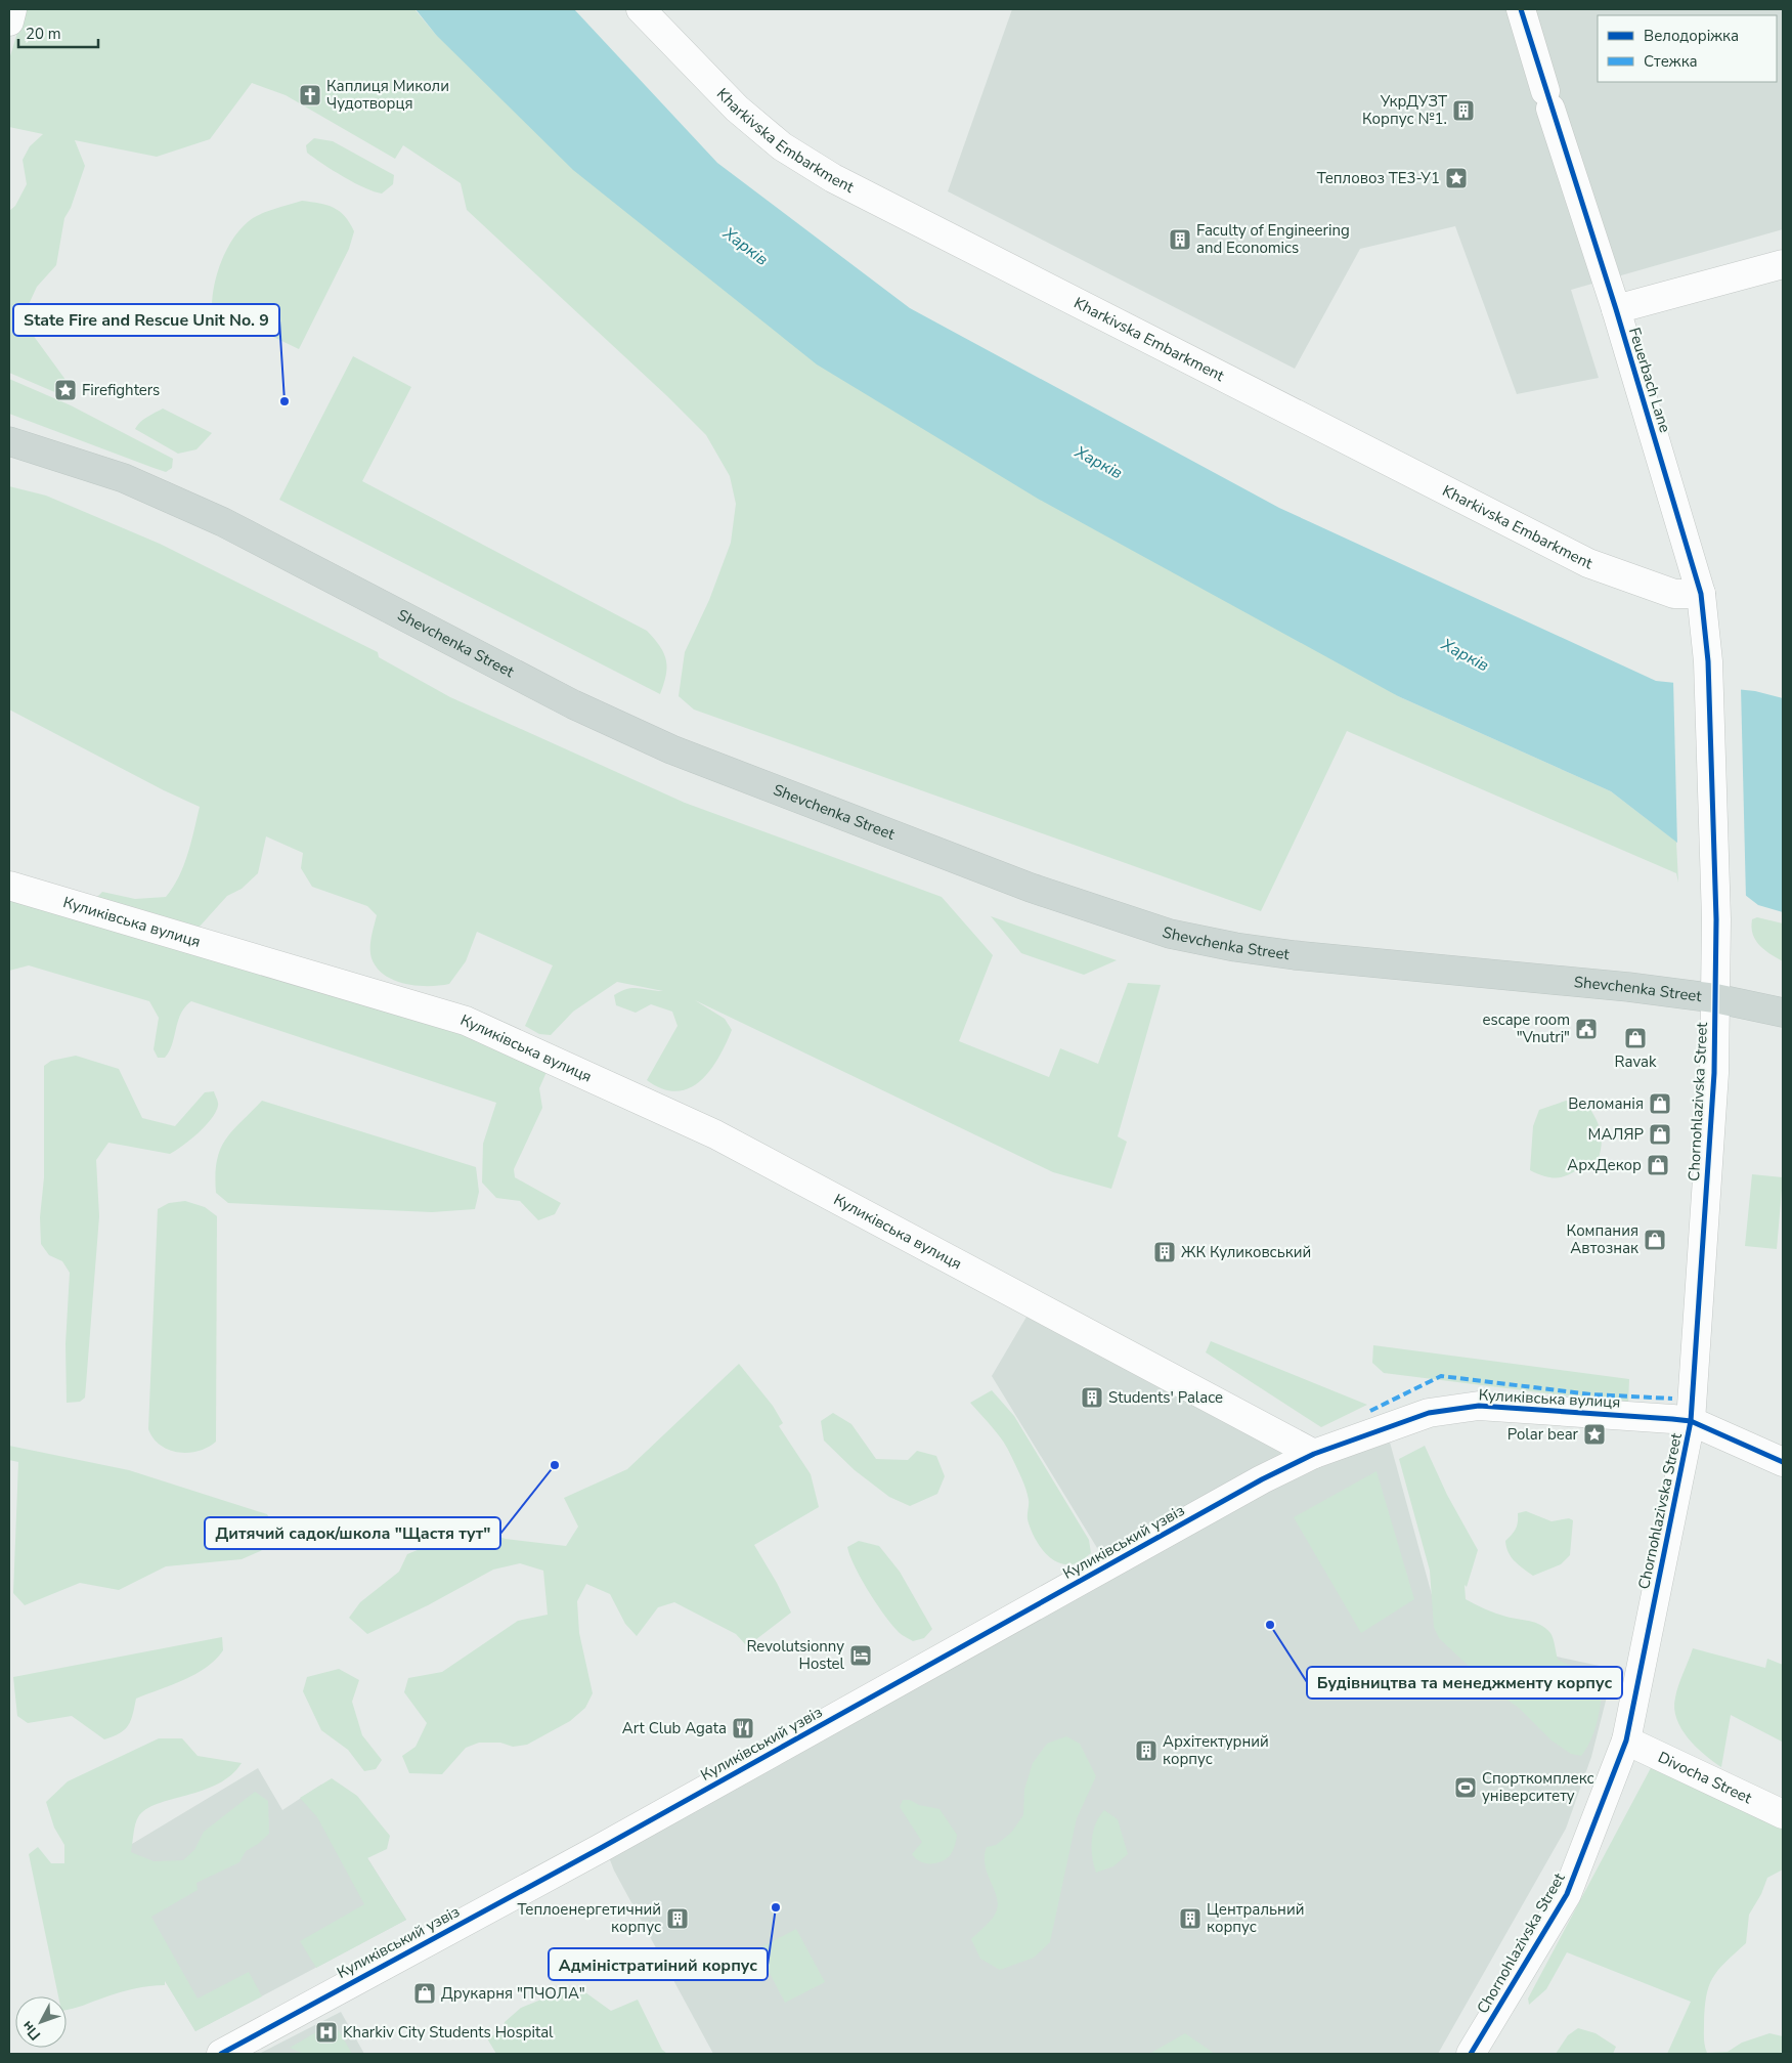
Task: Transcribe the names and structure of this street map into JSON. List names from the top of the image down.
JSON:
{
  "streets": {
    "main road": ["Shevchenka Street"],
    "street": [
      "Kharkivska Embarkment",
      "Feuerbach Lane",
      "Куликівська вулиця",
      "Chornohlazivska Street",
      "Куликівський узвіз",
      "Divocha Street"
    ]
  },
  "crossings": [
    ["Kharkivska Embarkment", "Feuerbach Lane"],
    ["Feuerbach Lane", "Chornohlazivska Street"],
    ["Shevchenka Street", "Chornohlazivska Street"],
    ["Куликівська вулиця", "Chornohlazivska Street"],
    ["Куликівська вулиця", "Куликівський узвіз"],
    ["Chornohlazivska Street", "Divocha Street"]
  ],
  "water": ["Харків"],
  "places": {
    "church": ["Каплиця Миколи Чудотворця"],
    "building": [
      "УкрДУЗТ Корпус №1.",
      "Faculty of Engineering and Economics",
      "ЖК Куликовський",
      "Students' Palace",
      "Архітектурний корпус",
      "Теплоенергетичний корпус",
      "Центральний корпус"
    ],
    "place": ["Тепловоз ТЕ3-У1", "Firefighters", "Polar bear"],
    "other": [
      "State Fire and Rescue Unit No. 9",
      "Дитячий садок/школа \"Щастя тут\"",
      "Будівництва та менеджменту корпус",
      "Адміністратиіний корпус"
    ],
    "public building": ["escape room \"Vnutri\""],
    "shop": [
      "Ravak",
      "Веломанія",
      "МАЛЯР",
      "АрхДекор",
      "Компания Автознак",
      "Друкарня \"ПЧОЛА\""
    ],
    "hotel": ["Revolutsionny Hostel"],
    "restaurant": ["Art Club Agata"],
    "sports": ["Спорткомплекс університету"],
    "hospital": ["Kharkiv City Students Hospital"]
  },
  "legend": ["Велодоріжка", "Стежка"],
  "scale_bar": "20 m",
  "north": "bottom left"
}
